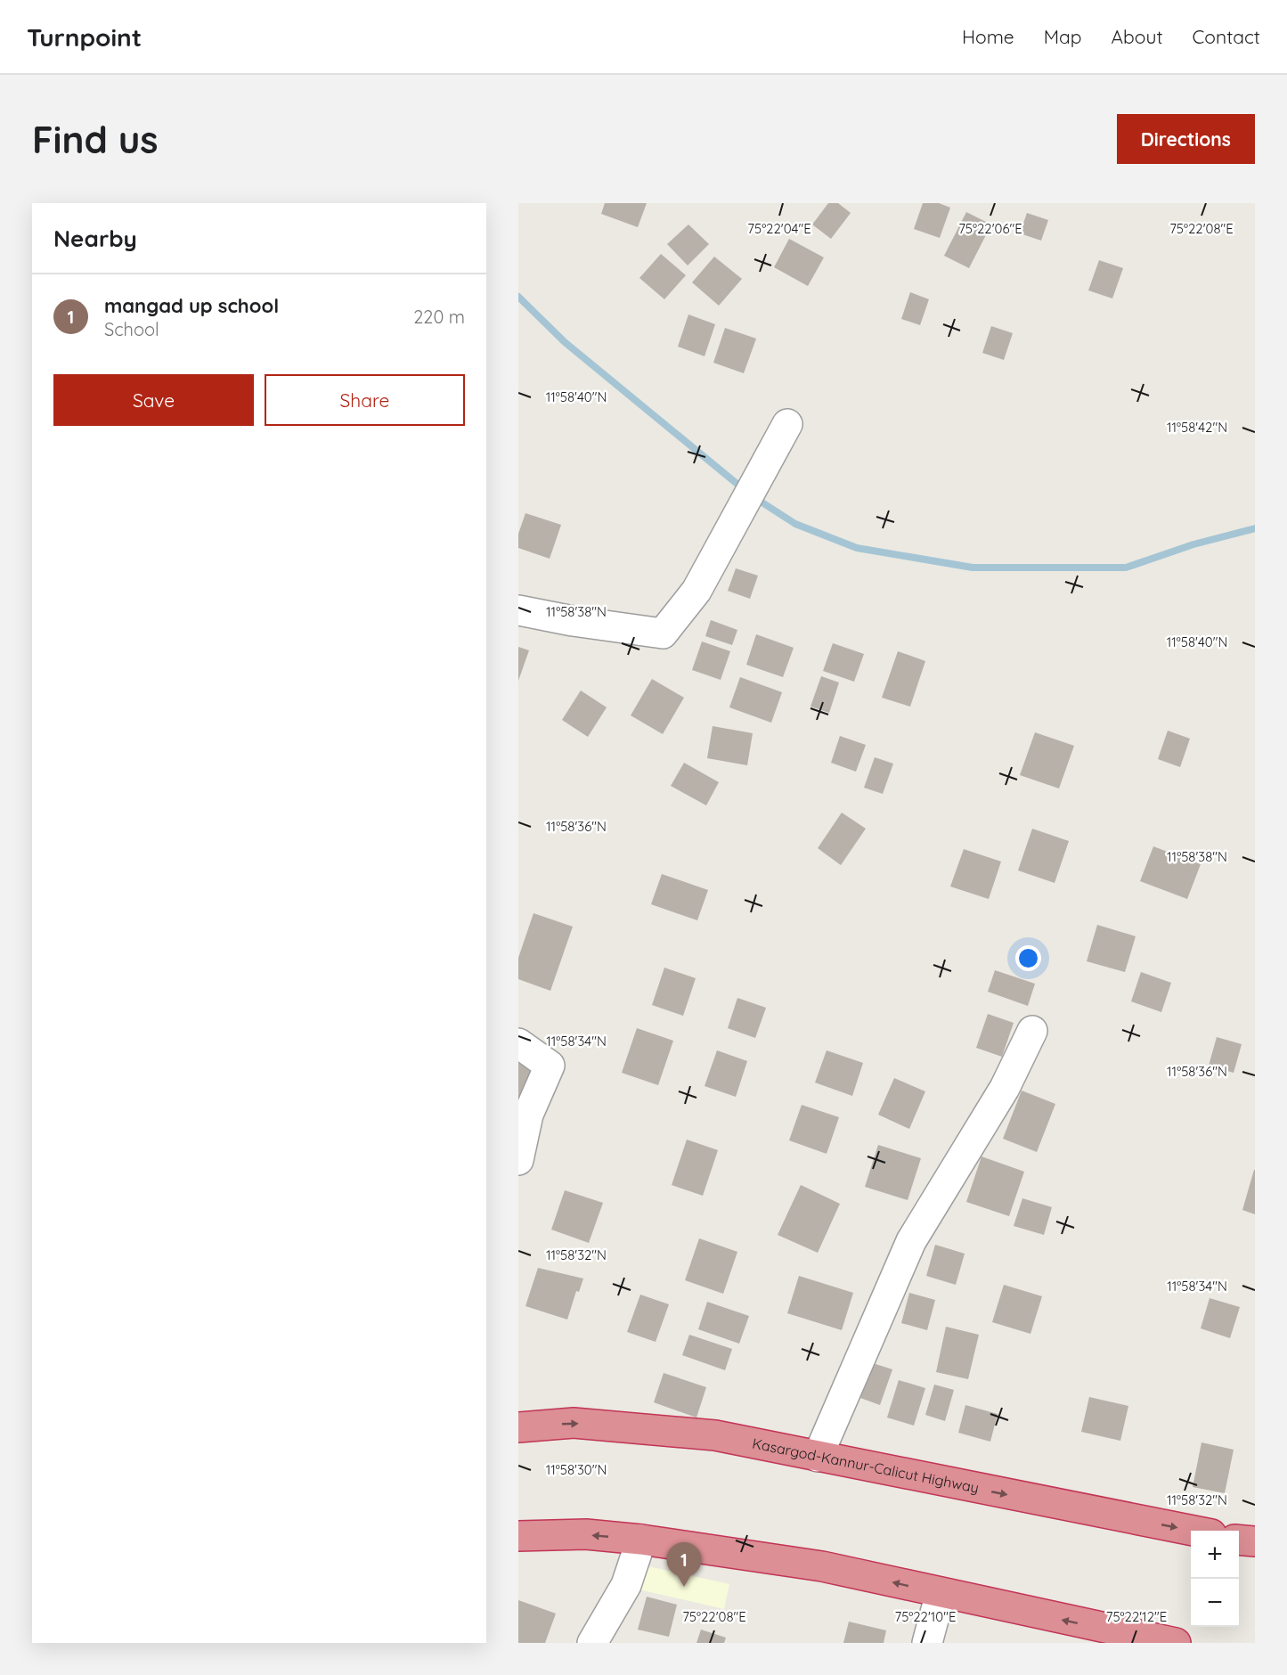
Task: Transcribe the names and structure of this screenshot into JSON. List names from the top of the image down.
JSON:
{
  "streets": {
    "highway": ["Kasargod-Kannur-Calicut Highway"]
  },
  "page": {
    "header": "Turnpoint",
    "nav": [
      "Home",
      "Map",
      "About",
      "Contact"
    ],
    "buttons": [
      "Directions",
      ["Save", "Share"]
    ],
    "title": "Find us",
    "heading": "Nearby",
    "list": [
      {
        "mark": "1",
        "name": "mangad up school",
        "note": "School",
        "value": "220 m"
      }
    ],
    "map_buttons": ["+", "−"],
    "pins": "1"
  },
  "coordinates": [
    "75°22'04\"E",
    "75°22'08\"E",
    "75°22'06\"E",
    "11°58'40\"N",
    "11°58'42\"N",
    "11°58'38\"N",
    "11°58'36\"N",
    "11°58'34\"N",
    "11°58'32\"N",
    "11°58'30\"N",
    "75°22'10\"E",
    "75°22'12\"E"
  ]
}
